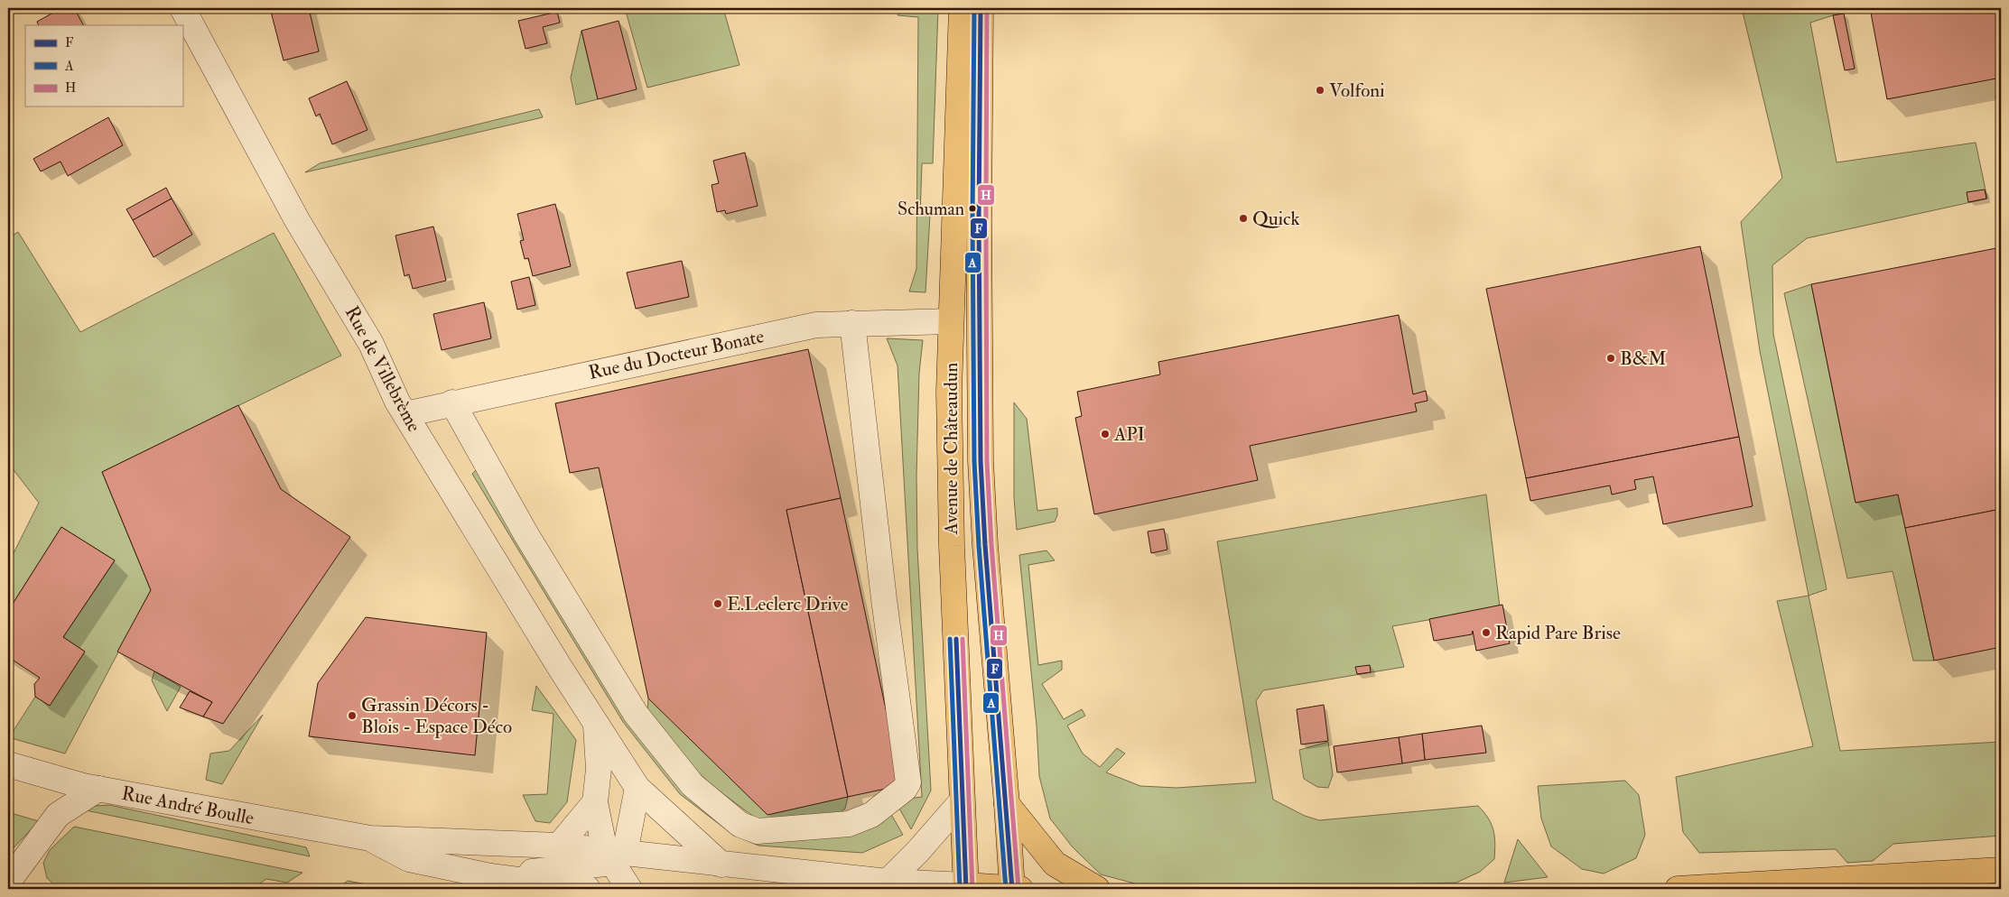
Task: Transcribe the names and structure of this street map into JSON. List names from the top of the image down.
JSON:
{
  "streets": {
    "main road": ["Avenue de Châteaudun"],
    "street": ["Rue du Docteur Bonate", "Rue de Villebrème", "Rue André Boulle"]
  },
  "crossings": [
    ["Rue du Docteur Bonate", "Rue de Villebrème"],
    ["Rue du Docteur Bonate", "Avenue de Châteaudun"],
    ["Rue de Villebrème", "Rue André Boulle"],
    ["Avenue de Châteaudun", "Rue André Boulle"]
  ],
  "places": [
    "Volfoni",
    "Schuman",
    "Quick",
    "B&M",
    "API",
    "E.Leclerc Drive",
    "Rapid Pare Brise",
    "Grassin Décors - Blois - Espace Déco"
  ],
  "lines": ["transit line F", "transit line A", "transit line H"],
  "legend": ["F", "A", "H"]
}
